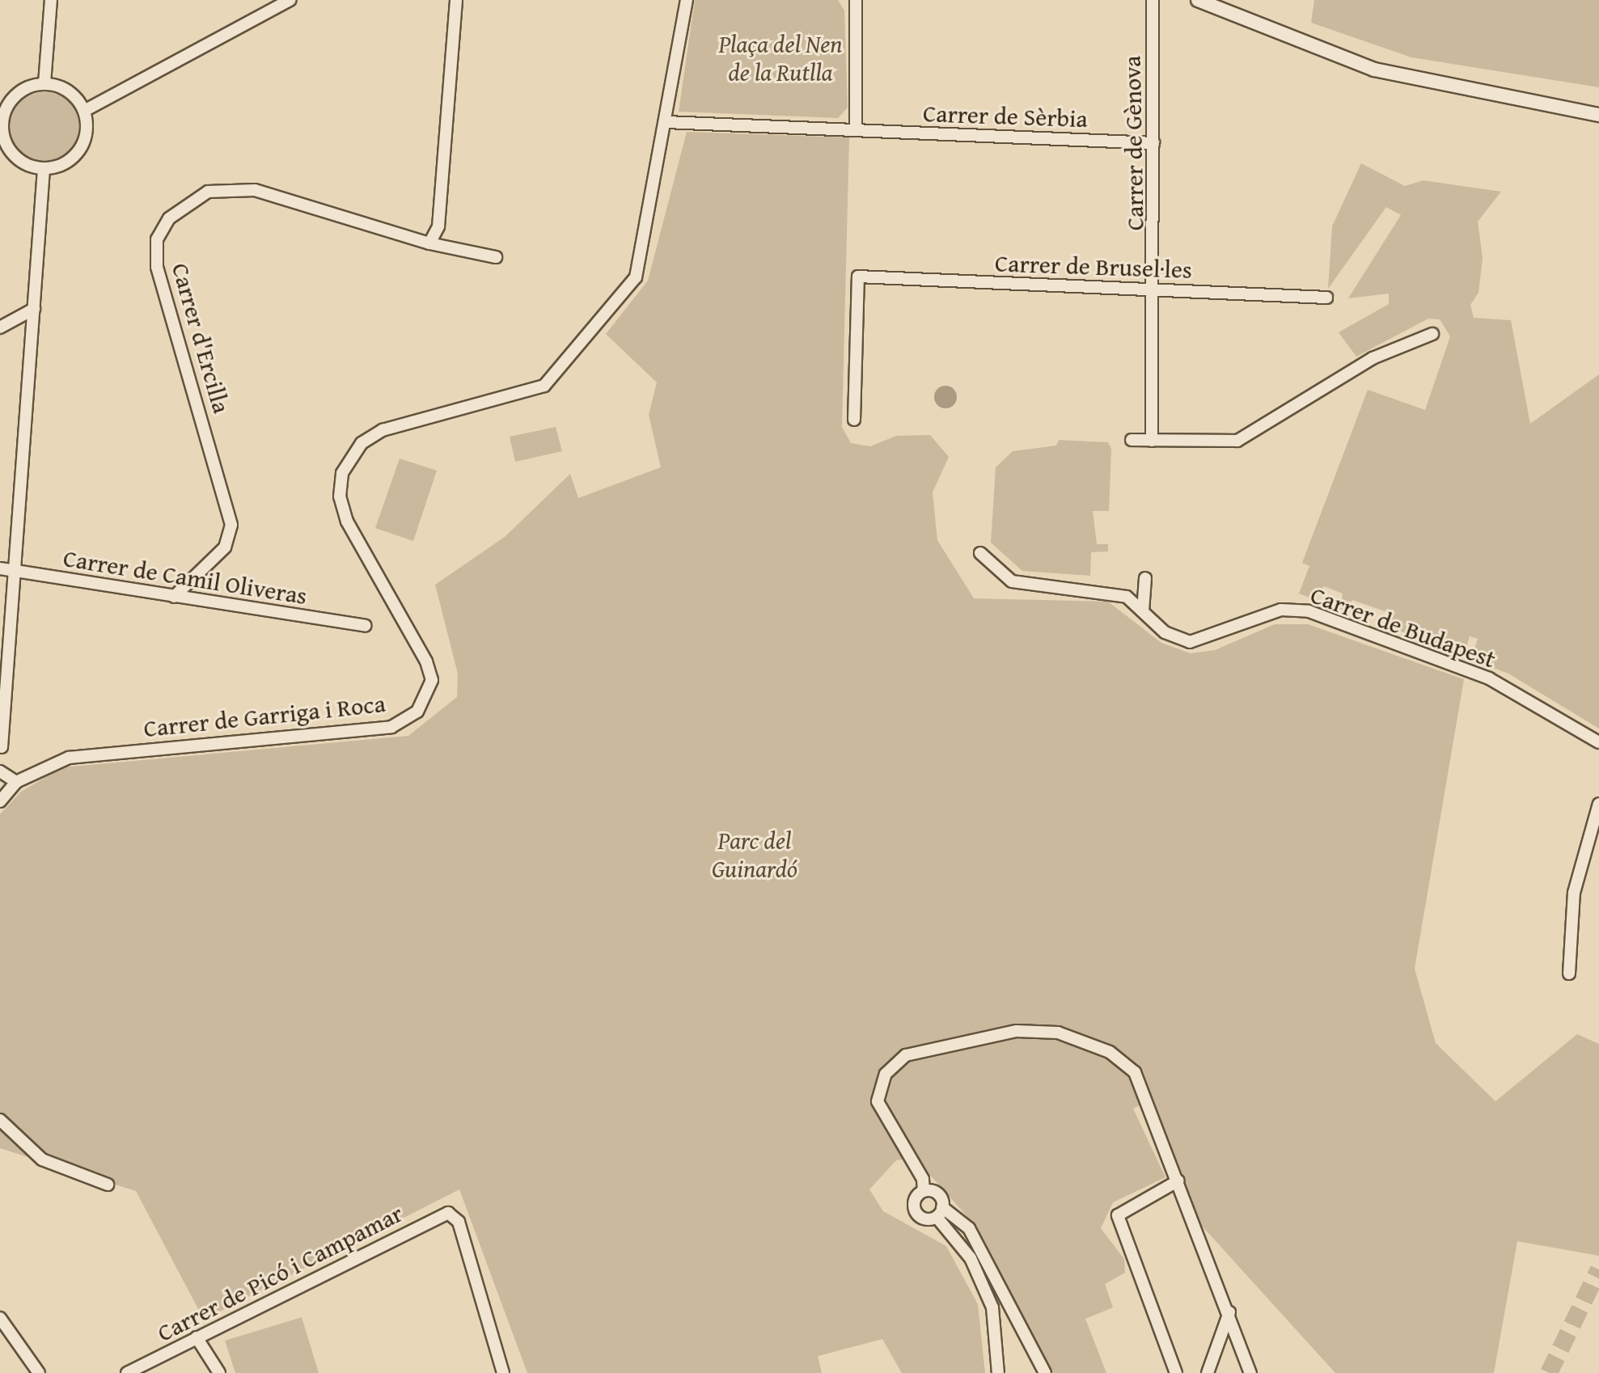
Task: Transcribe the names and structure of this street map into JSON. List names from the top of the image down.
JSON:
{
  "streets": {
    "street": [
      "Carrer de Sèrbia",
      "Carrer de Gènova",
      "Carrer de Brusel·les",
      "Carrer d'Ercilla",
      "Carrer de Camil Oliveras",
      "Carrer de Budapest",
      "Carrer de Garriga i Roca",
      "Carrer de Picó i Campamar"
    ]
  },
  "crossings": [
    ["Carrer de Sèrbia", "Carrer de Gènova"],
    ["Carrer de Sèrbia", "Carrer de Garriga i Roca"],
    ["Carrer de Gènova", "Carrer de Brusel·les"],
    ["Carrer d'Ercilla", "Carrer de Camil Oliveras"]
  ],
  "parks": ["Plaça del Nen de la Rutlla", "Parc del Guinardó"]
}
